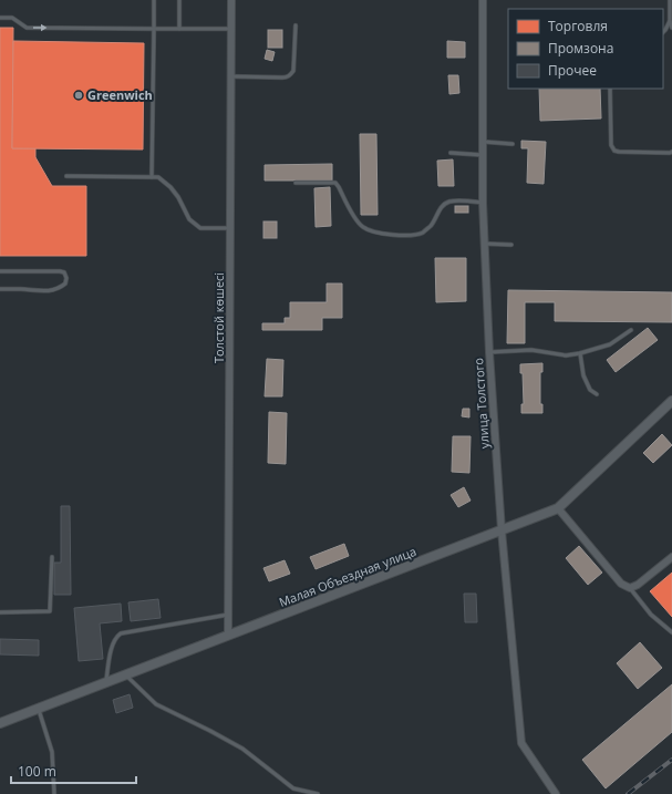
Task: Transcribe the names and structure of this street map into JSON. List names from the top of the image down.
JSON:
{
  "streets": {
    "street": ["Толстой көшесі", "улица Толстого", "Малая Объездная улица"]
  },
  "crossings": [
    ["Толстой көшесі", "Малая Объездная улица"],
    ["улица Толстого", "Малая Объездная улица"]
  ],
  "places": ["Greenwich"],
  "legend": ["Торговля", "Промзона", "Прочее"],
  "scale_bar": "100 m"
}
